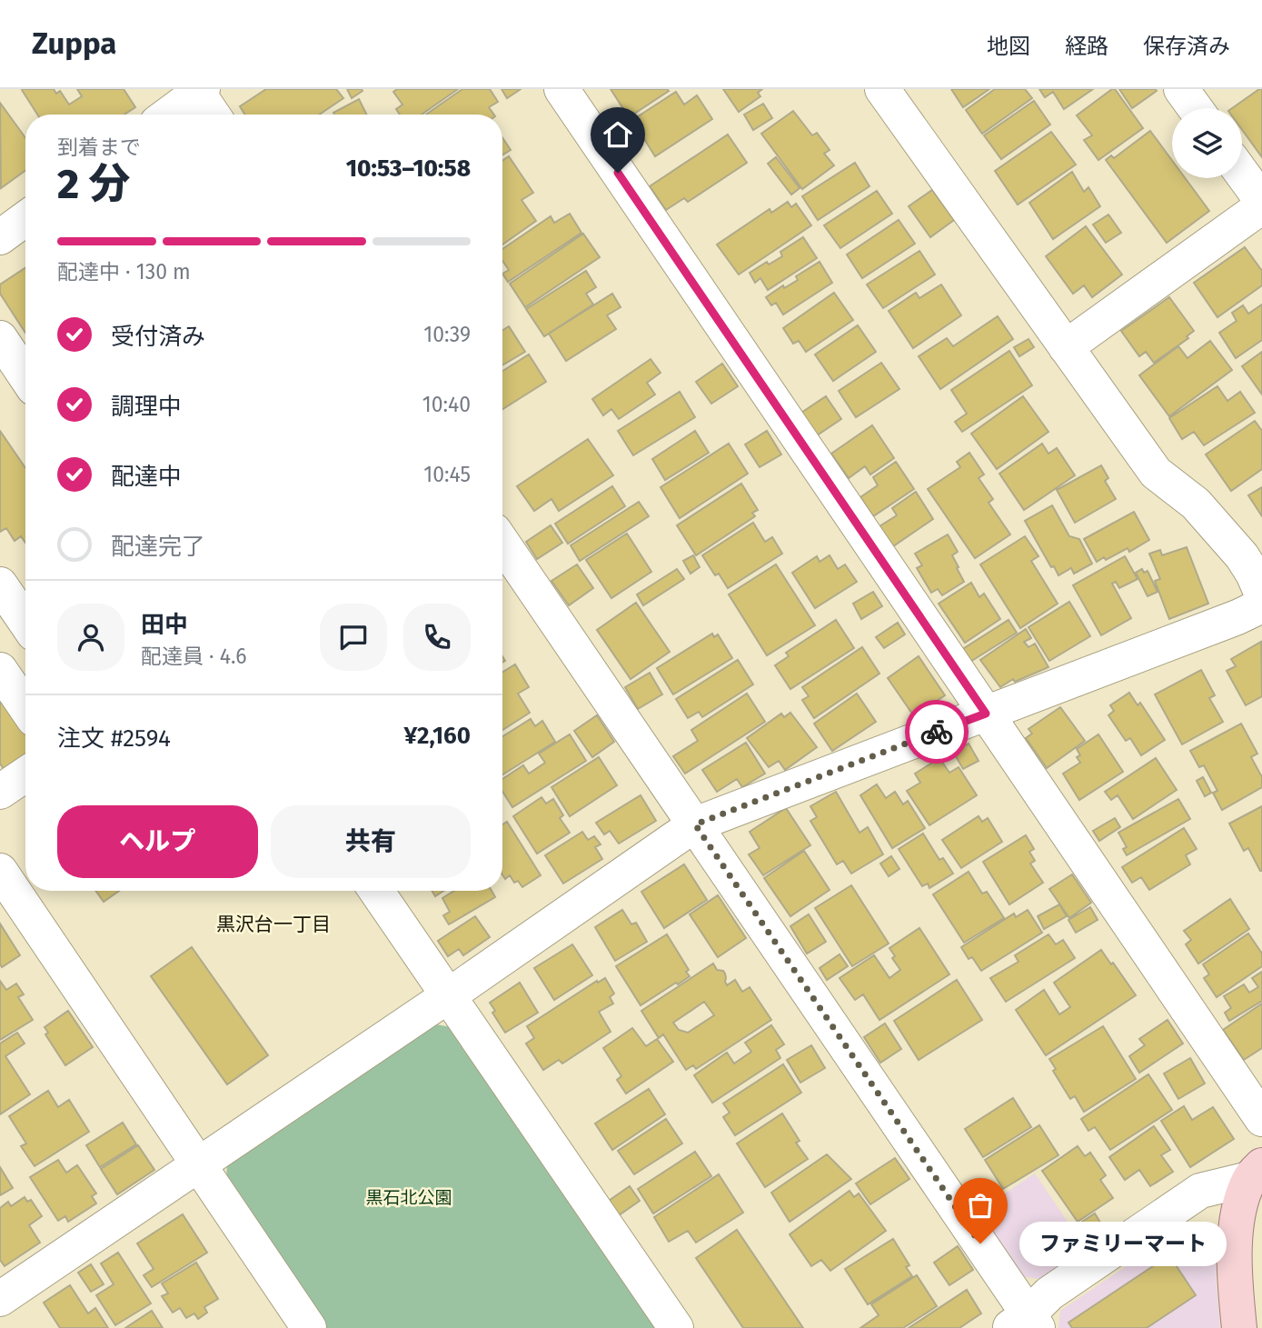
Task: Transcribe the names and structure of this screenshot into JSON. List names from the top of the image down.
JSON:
{
  "districts": ["黒沢台一丁目"],
  "parks": ["黒石北公園"],
  "places": ["ファミリーマート"],
  "page": {
    "header": "Zuppa",
    "nav": ["地図", "経路", "保存済み"],
    "heading": ["2 分", "到着まで", "10:53–10:58"],
    "panel": [
      "田中",
      "配達員 · 4.6",
      "注文 #2594",
      "¥2,160"
    ],
    "bar": "配達中 · 130 m",
    "list": [
      ["受付済み", "10:39"],
      ["調理中", "10:40"],
      ["配達中", "10:45"],
      "配達完了"
    ],
    "buttons": ["ヘルプ", "共有"],
    "bubble": "ファミリーマート"
  }
}
